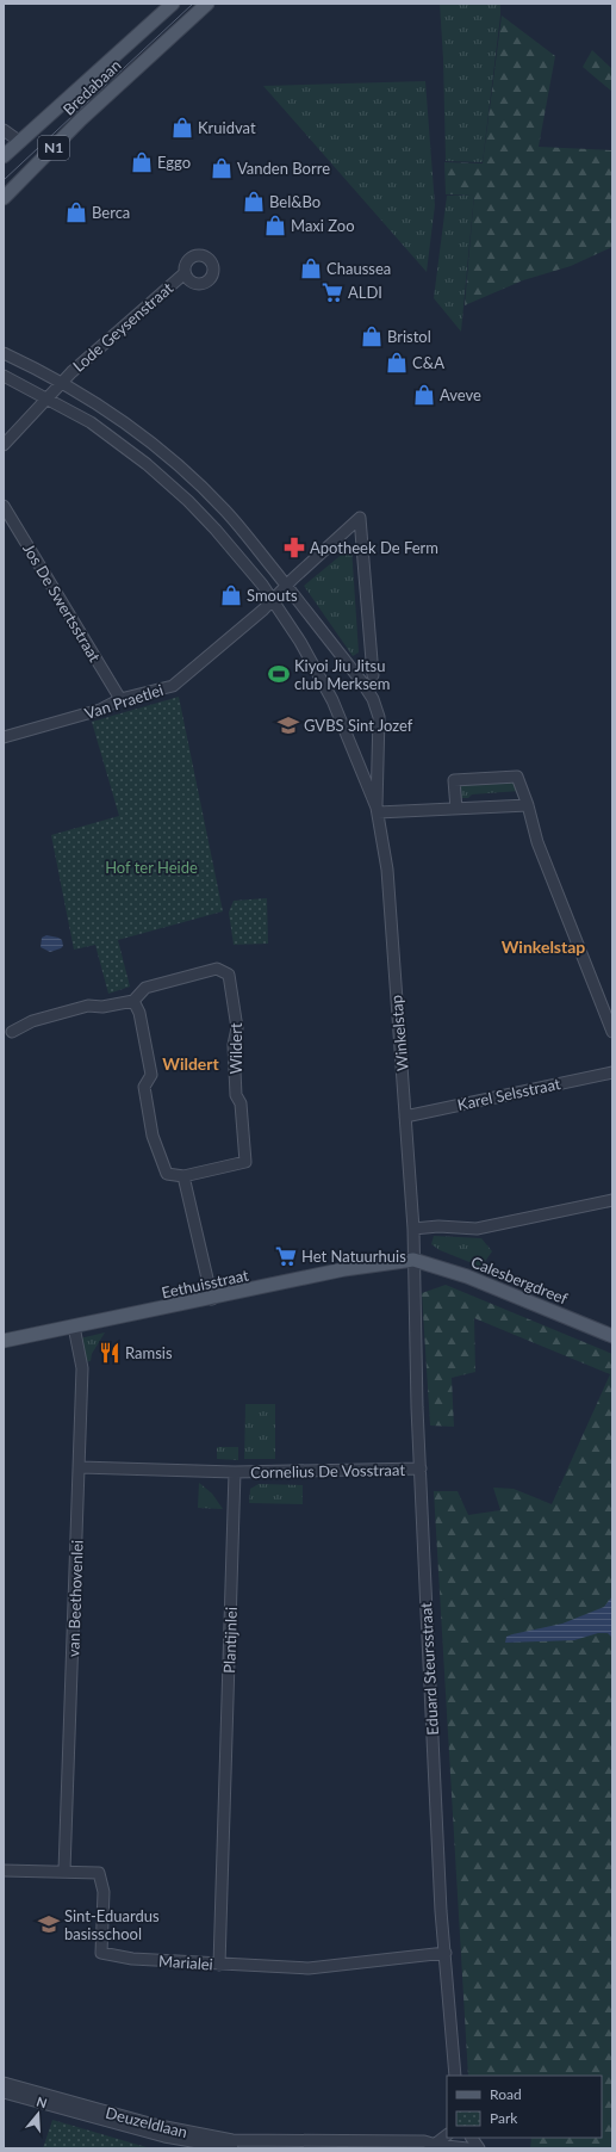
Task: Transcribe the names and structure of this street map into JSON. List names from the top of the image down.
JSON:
{
  "streets": {
    "main road": [
      "Bredabaan",
      "N1",
      "Calesbergdreef",
      "Eethuisstraat"
    ],
    "street": [
      "Lode Geysenstraat",
      "Jos De Swertsstraat",
      "Van Praetlei",
      "Winkelstap",
      "Wildert",
      "Karel Selsstraat",
      "Cornelius De Vosstraat",
      "van Beethovenlei",
      "Plantijnlei",
      "Eduard Steursstraat",
      "Marialei",
      "Deuzeldlaan"
    ]
  },
  "crossings": [
    ["Lode Geysenstraat", "Winkelstap"],
    ["Jos De Swertsstraat", "Van Praetlei"],
    ["Van Praetlei", "Winkelstap"],
    ["Winkelstap", "Karel Selsstraat"],
    ["Winkelstap", "Calesbergdreef"],
    ["Winkelstap", "Eethuisstraat"],
    ["Winkelstap", "Eduard Steursstraat"],
    ["Calesbergdreef", "Eethuisstraat"],
    ["Calesbergdreef", "Eduard Steursstraat"],
    ["Eethuisstraat", "van Beethovenlei"],
    ["Eethuisstraat", "Eduard Steursstraat"],
    ["Cornelius De Vosstraat", "Plantijnlei"],
    ["Cornelius De Vosstraat", "Eduard Steursstraat"],
    ["van Beethovenlei", "Marialei"],
    ["Plantijnlei", "Marialei"],
    ["Eduard Steursstraat", "Marialei"]
  ],
  "districts": ["Winkelstap", "Wildert"],
  "parks": ["Hof ter Heide"],
  "places": {
    "shop": [
      "Kruidvat",
      "Eggo",
      "Vanden Borre",
      "Bel&Bo",
      "Berca",
      "Maxi Zoo",
      "Chaussea",
      "Bristol",
      "C&A",
      "Aveve",
      "Smouts"
    ],
    "supermarket": ["ALDI", "Het Natuurhuis"],
    "pharmacy": ["Apotheek De Ferm"],
    "sports": ["Kiyoi Jiu Jitsu club Merksem"],
    "school or university": ["GVBS Sint Jozef", "Sint-Eduardus basisschool"],
    "restaurant": ["Ramsis"]
  },
  "legend": ["Road", "Park"],
  "north": "top"
}
